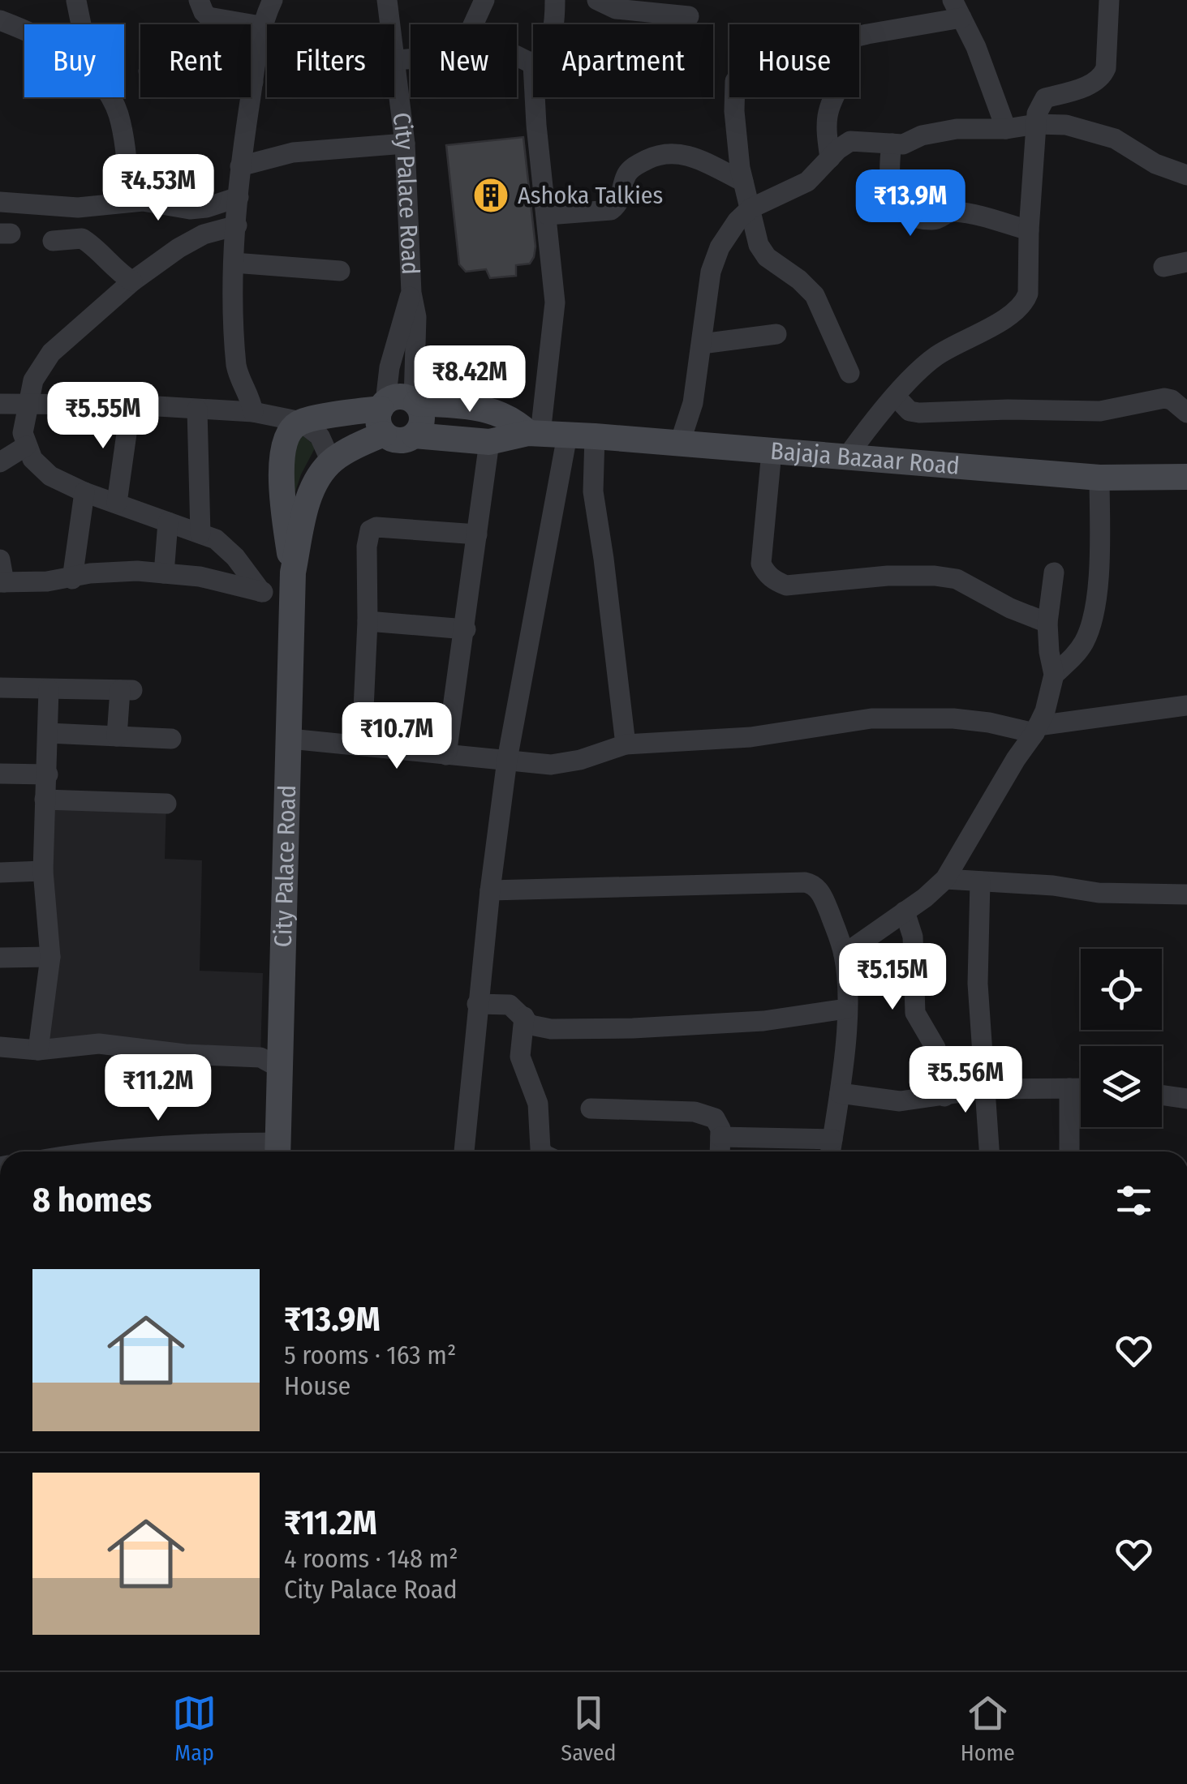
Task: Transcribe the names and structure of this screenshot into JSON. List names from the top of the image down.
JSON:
{
  "streets": {
    "street": ["City Palace Road", "Bajaja Bazaar Road"]
  },
  "places": {
    "building": ["Ashoka Talkies"]
  },
  "page": {
    "chip": [
      "Buy",
      "Rent",
      "Filters",
      "New",
      "Apartment",
      "House"
    ],
    "price": [
      "₹4.53M",
      "₹13.9M",
      "₹8.42M",
      "₹5.55M",
      "₹10.7M",
      "₹5.15M",
      "₹5.56M",
      "₹11.2M"
    ],
    "heading": "8 homes",
    "list": [
      {
        "name": "₹13.9M",
        "note": "5 rooms · 163 m² · House"
      },
      {
        "name": "₹11.2M",
        "note": "4 rooms · 148 m² · City Palace Road"
      }
    ],
    "tabs": ["Map", "Saved", "Home"]
  }
}
